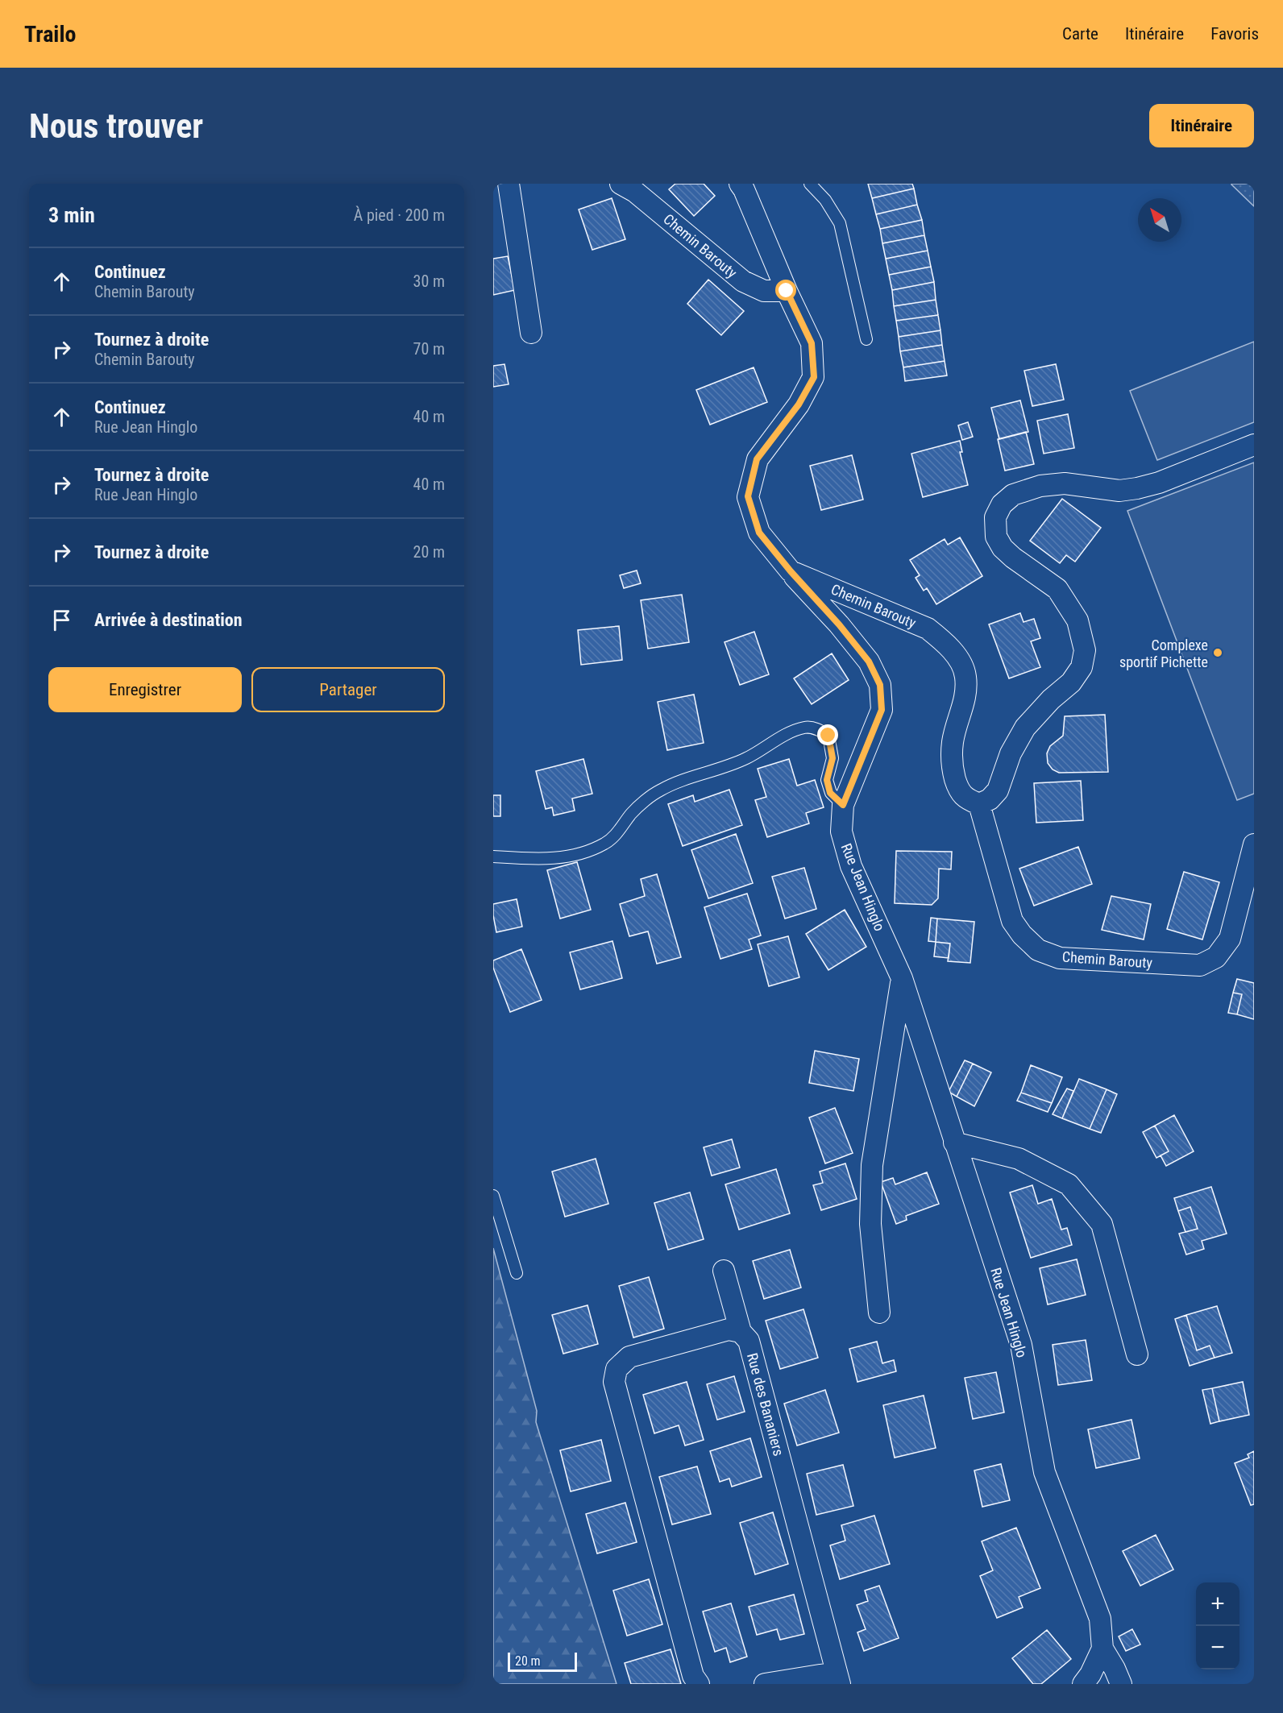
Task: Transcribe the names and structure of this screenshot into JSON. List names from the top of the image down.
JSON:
{
  "streets": {
    "street": ["Chemin Barouty", "Rue Jean Hinglo", "Rue des Bananiers"]
  },
  "crossings": [
    ["Chemin Barouty", "Rue Jean Hinglo"]
  ],
  "places": ["Complexe sportif Pichette"],
  "scale_bar": "20 m",
  "north": "top left",
  "page": {
    "header": "Trailo",
    "nav": ["Carte", "Itinéraire", "Favoris"],
    "buttons": [
      "Itinéraire",
      ["Enregistrer", "Partager"]
    ],
    "title": "Nous trouver",
    "heading": ["3 min", "À pied · 200 m"],
    "list": [
      ["Continuez", "Chemin Barouty", "30 m"],
      ["Tournez à droite", "Chemin Barouty", "70 m"],
      ["Continuez", "Rue Jean Hinglo", "40 m"],
      ["Tournez à droite", "Rue Jean Hinglo", "40 m"],
      ["Tournez à droite", "20 m"],
      "Arrivée à destination"
    ],
    "map_buttons": ["+", "−"],
    "scale": "20 m"
  }
}
